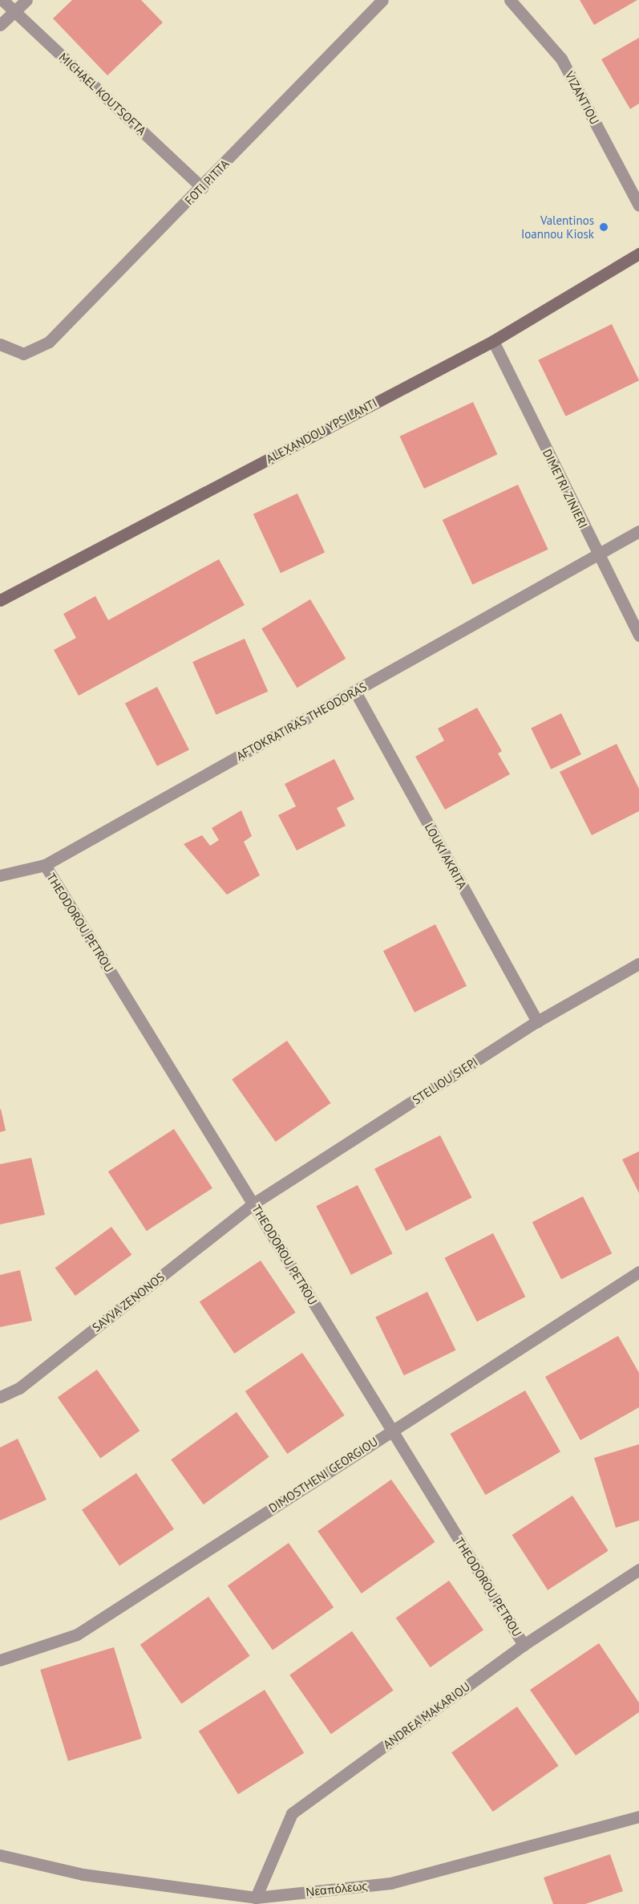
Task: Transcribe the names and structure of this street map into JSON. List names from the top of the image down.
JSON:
{
  "streets": {
    "main road": ["ALEXANDOU YPSILANTI"],
    "street": [
      "MICHAEL KOUTSOFTA",
      "VIZANTIOU",
      "FOTI PITTA",
      "DIMETRI ZINIERI",
      "AFTOKRATIRAS THEODORAS",
      "LOUKI AKRITA",
      "THEODOROU PETROU",
      "STELIOU SIEPI",
      "SAVVA ZENONOS",
      "DIMOSTHENI GEORGIOU",
      "ANDREA MAKARIOU",
      "Νεαπόλεως"
    ]
  },
  "crossings": [
    ["MICHAEL KOUTSOFTA", "FOTI PITTA"],
    ["ALEXANDOU YPSILANTI", "DIMETRI ZINIERI"],
    ["DIMETRI ZINIERI", "AFTOKRATIRAS THEODORAS"],
    ["AFTOKRATIRAS THEODORAS", "LOUKI AKRITA"],
    ["AFTOKRATIRAS THEODORAS", "THEODOROU PETROU"],
    ["LOUKI AKRITA", "STELIOU SIEPI"],
    ["THEODOROU PETROU", "STELIOU SIEPI"],
    ["THEODOROU PETROU", "SAVVA ZENONOS"],
    ["THEODOROU PETROU", "DIMOSTHENI GEORGIOU"],
    ["THEODOROU PETROU", "ANDREA MAKARIOU"],
    ["STELIOU SIEPI", "SAVVA ZENONOS"],
    ["ANDREA MAKARIOU", "Νεαπόλεως"]
  ],
  "places": ["Valentinos Ioannou Kiosk"]
}
